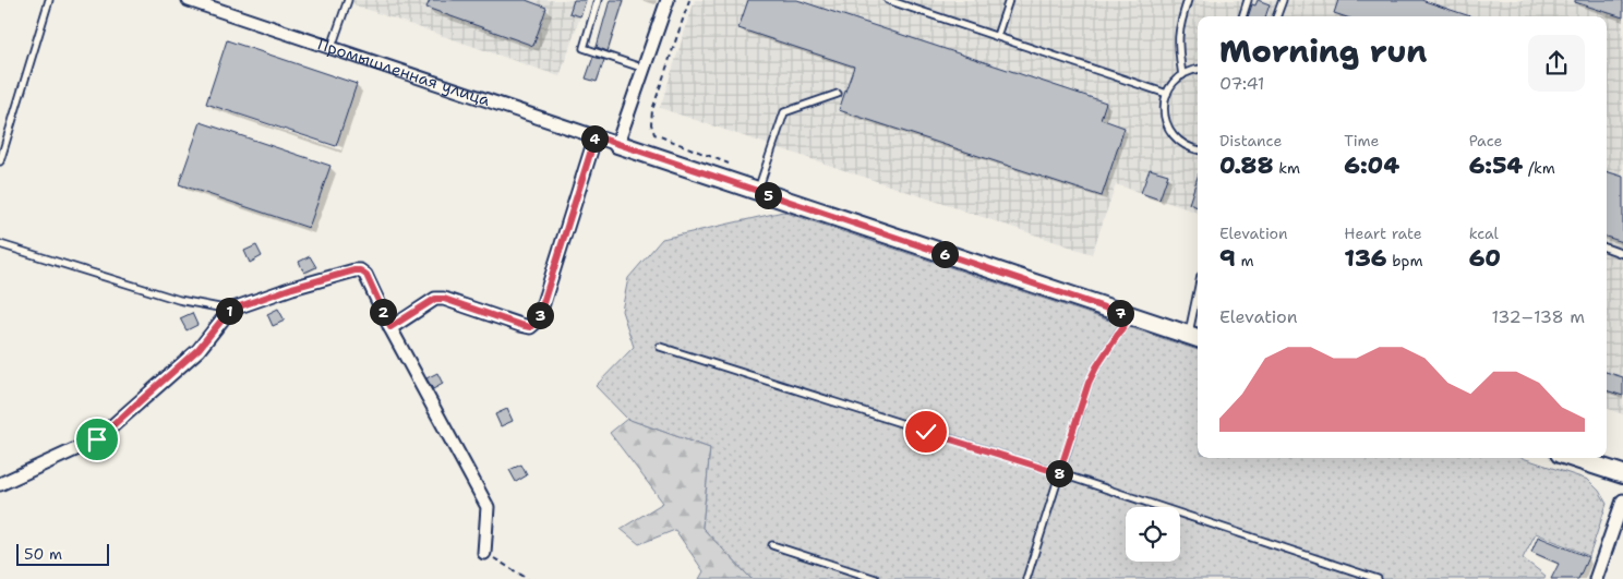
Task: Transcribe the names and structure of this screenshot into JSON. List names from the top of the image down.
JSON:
{
  "streets": {
    "street": ["Промышленная улица"]
  },
  "scale_bar": "50 m",
  "page": {
    "heading": ["Morning run", "07:41"],
    "stats": [
      ["Distance", "0.88 km"],
      ["Time", "6:04"],
      ["Pace", "6:54 /km"],
      ["Elevation", "9 m"],
      ["Heart rate", "136 bpm"],
      ["kcal", "60"]
    ],
    "pins": [
      "4",
      "5",
      "6",
      "1",
      "2",
      "7",
      "3",
      "8"
    ],
    "chart": ["Elevation", "132–138 m"],
    "scale": "50 m"
  }
}
